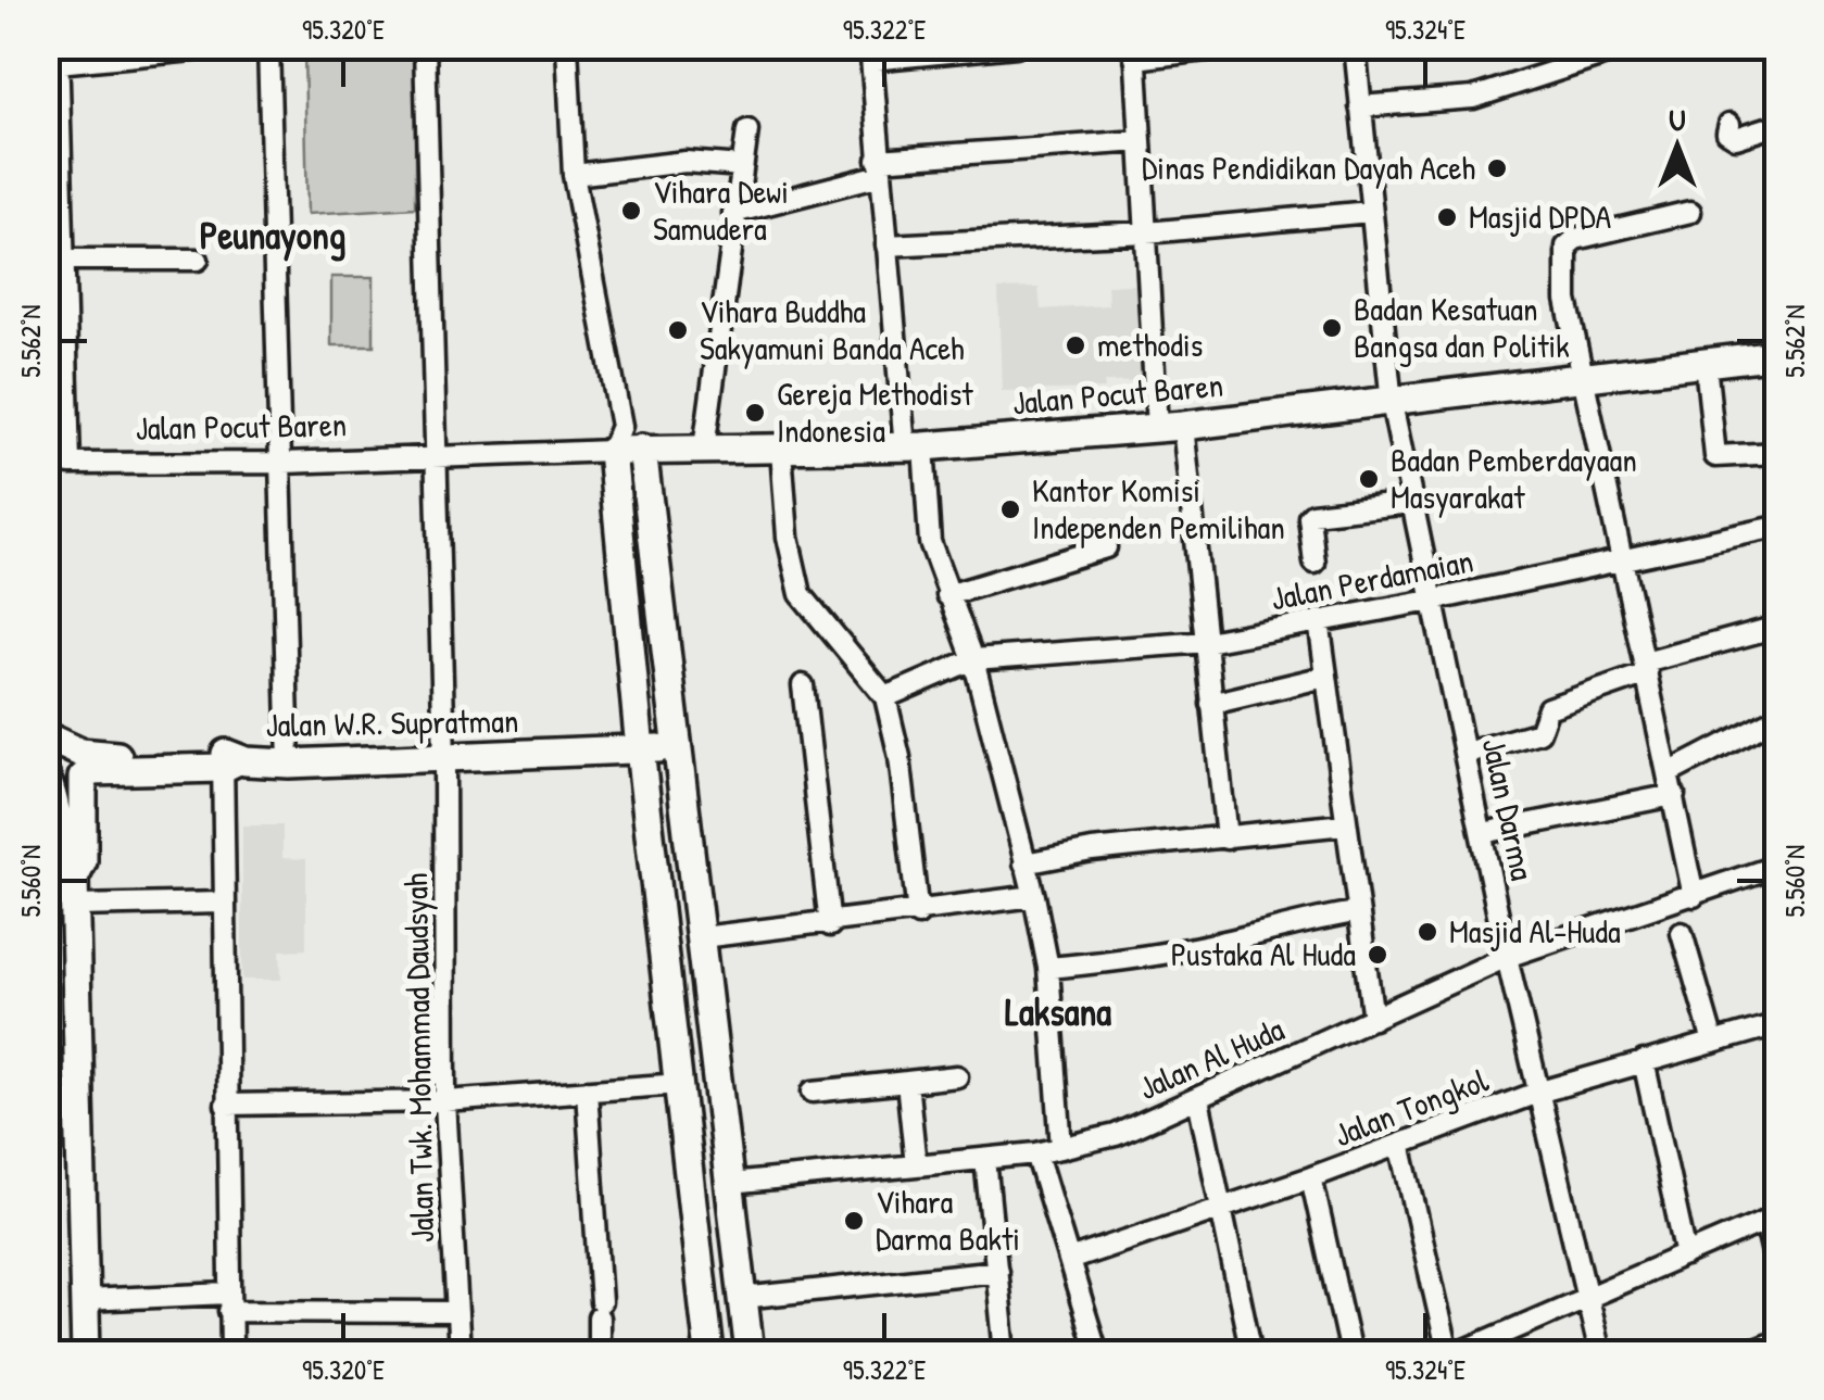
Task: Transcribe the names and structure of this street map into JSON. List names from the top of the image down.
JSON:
{
  "streets": {
    "main road": ["Jalan Pocut Baren", "Jalan W.R. Supratman"],
    "street": [
      "Jalan Perdamaian",
      "Jalan Darma",
      "Jalan Twk. Mohammad Daudsyah",
      "Jalan Al Huda",
      "Jalan Tongkol"
    ]
  },
  "crossings": [
    ["Jalan Pocut Baren", "Jalan Darma"],
    ["Jalan Pocut Baren", "Jalan Twk. Mohammad Daudsyah"],
    ["Jalan Perdamaian", "Jalan Darma"],
    ["Jalan W.R. Supratman", "Jalan Twk. Mohammad Daudsyah"],
    ["Jalan Darma", "Jalan Al Huda"],
    ["Jalan Darma", "Jalan Tongkol"]
  ],
  "districts": ["Peunayong", "Laksana"],
  "places": [
    "Dinas Pendidikan Dayah Aceh",
    "Vihara Dewi Samudera",
    "Masjid DPDA",
    "Badan Kesatuan Bangsa dan Politik",
    "Vihara Buddha Sakyamuni Banda Aceh",
    "methodis",
    "Gereja Methodist Indonesia",
    "Badan Pemberdayaan Masyarakat",
    "Kantor Komisi Independen Pemilihan",
    "Masjid Al-Huda",
    "Pustaka Al Huda",
    "Vihara Darma Bakti"
  ],
  "north": "top",
  "coordinates": [
    "95.320°E",
    "95.322°E",
    "95.324°E",
    "5.562°N",
    "5.560°N"
  ]
}
